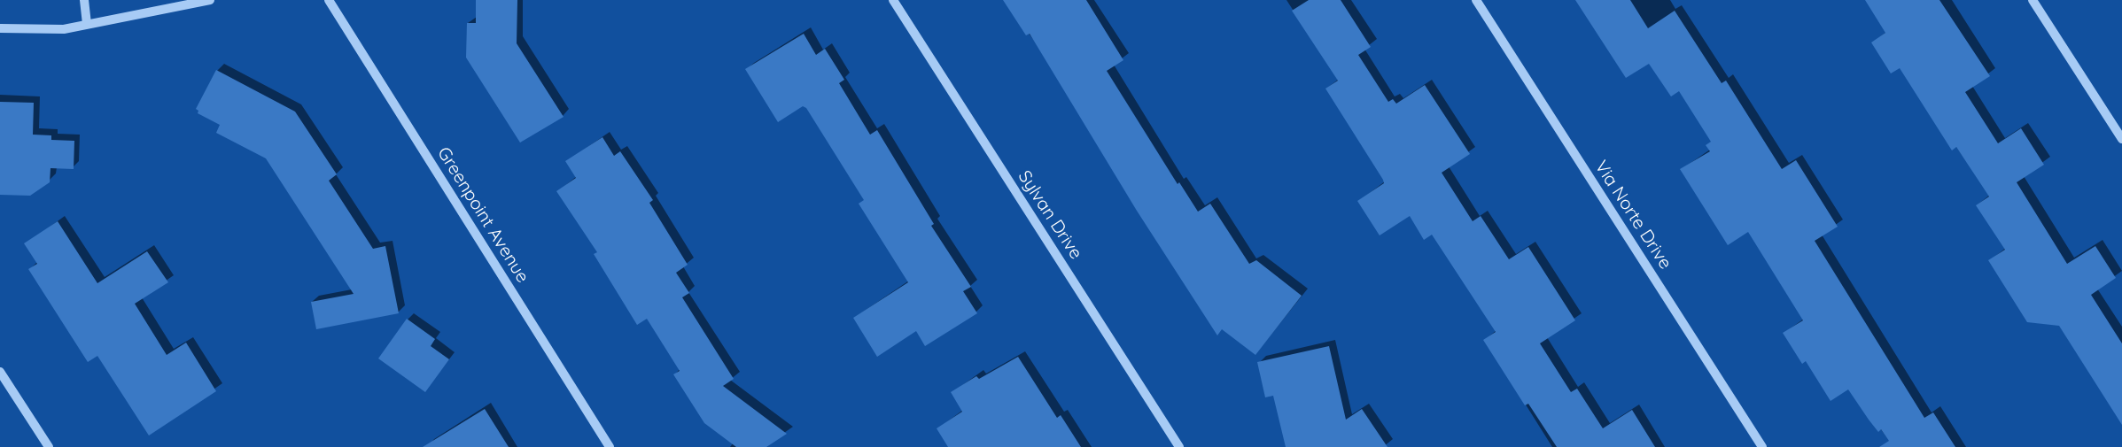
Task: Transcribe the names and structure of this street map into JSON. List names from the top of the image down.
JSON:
{
  "streets": {
    "street": ["Greenpoint Avenue", "Sylvan Drive", "Via Norte Drive"]
  }
}
